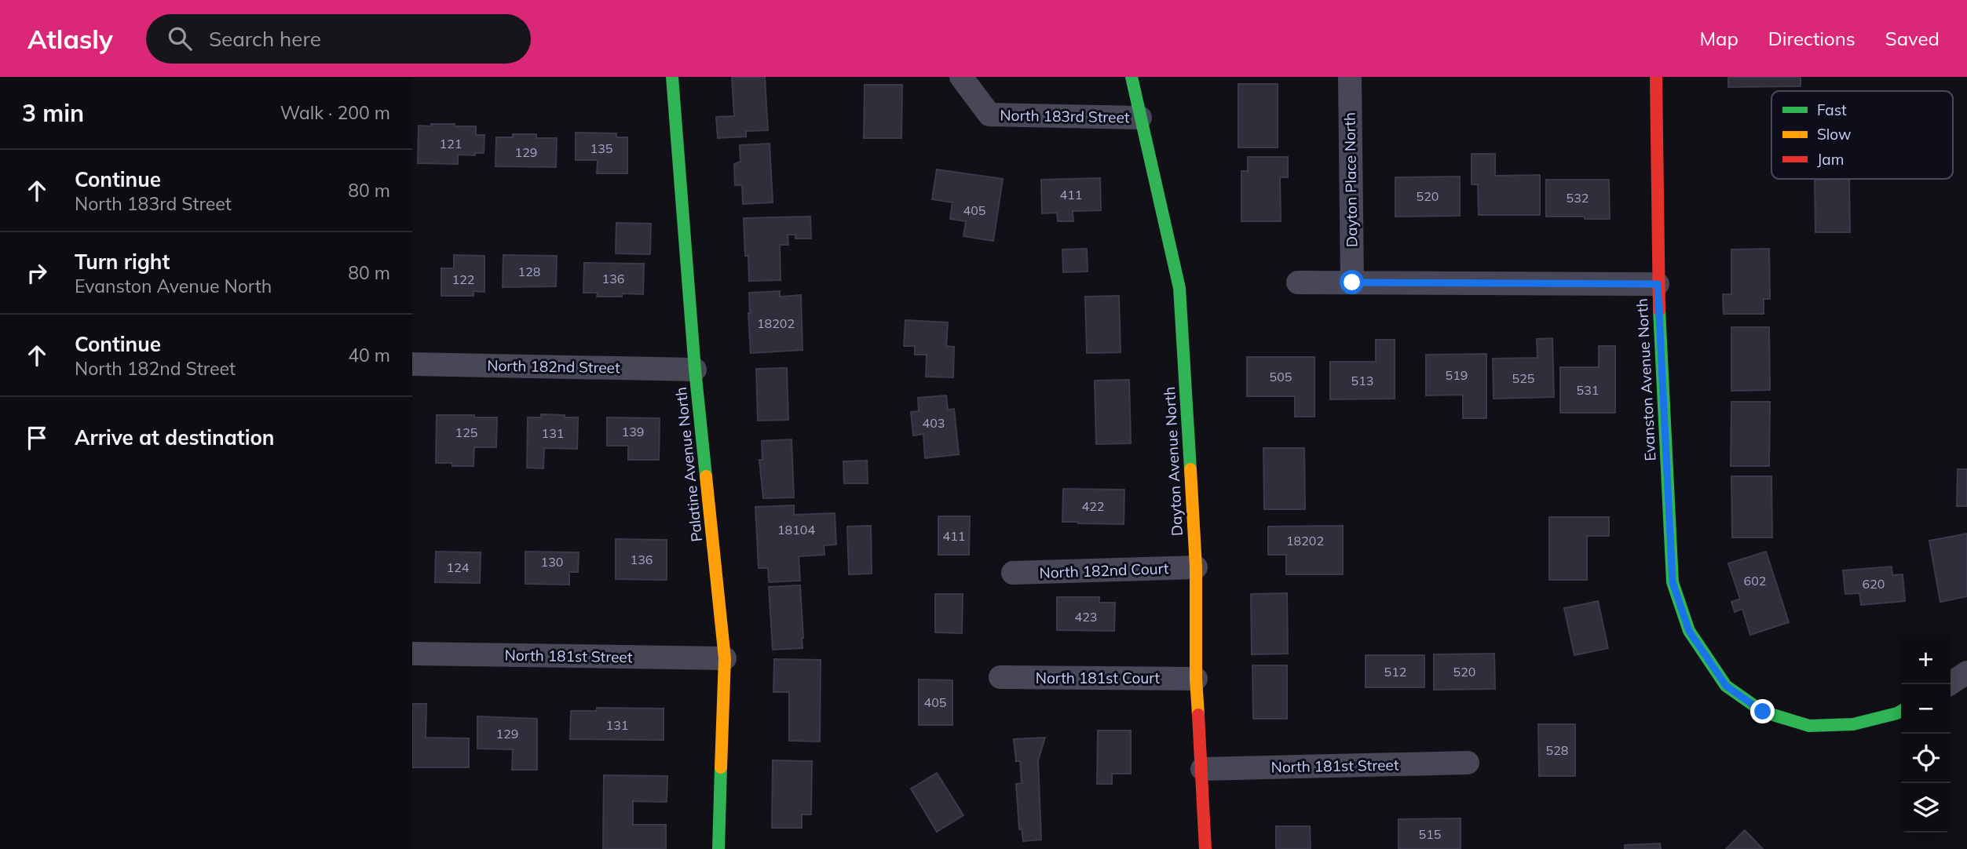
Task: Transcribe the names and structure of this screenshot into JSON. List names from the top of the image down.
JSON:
{
  "streets": {
    "street": [
      "North 183rd Street",
      "Dayton Place North",
      "North 182nd Street",
      "Evanston Avenue North",
      "Dayton Avenue North",
      "Palatine Avenue North",
      "North 182nd Court",
      "North 181st Street",
      "North 181st Court"
    ]
  },
  "crossings": [
    ["North 183rd Street", "Dayton Avenue North"],
    ["North 182nd Street", "Palatine Avenue North"],
    ["Dayton Avenue North", "North 182nd Court"],
    ["Dayton Avenue North", "North 181st Street"],
    ["Dayton Avenue North", "North 181st Court"],
    ["Palatine Avenue North", "North 181st Street"]
  ],
  "house_numbers": [
    "121",
    "135",
    "129",
    "411",
    "520",
    "532",
    "405",
    "128",
    "136",
    "122",
    "18202",
    "519",
    "505",
    "525",
    "513",
    "531",
    "403",
    "139",
    "125",
    "131",
    "422",
    "18104",
    "411",
    "18202",
    "136",
    "130",
    "124",
    "602",
    "620",
    "423",
    "512",
    "520",
    "405",
    "131",
    "129",
    "528",
    "515"
  ],
  "legend": ["Fast", "Slow", "Jam"],
  "page": {
    "header": "Atlasly",
    "search": "Search here",
    "nav": ["Map", "Directions", "Saved"],
    "heading": ["3 min", "Walk · 200 m"],
    "list": [
      ["Continue", "North 183rd Street", "80 m"],
      ["Turn right", "Evanston Avenue North", "80 m"],
      ["Continue", "North 182nd Street", "40 m"],
      "Arrive at destination"
    ],
    "map_buttons": ["+", "−"]
  }
}
